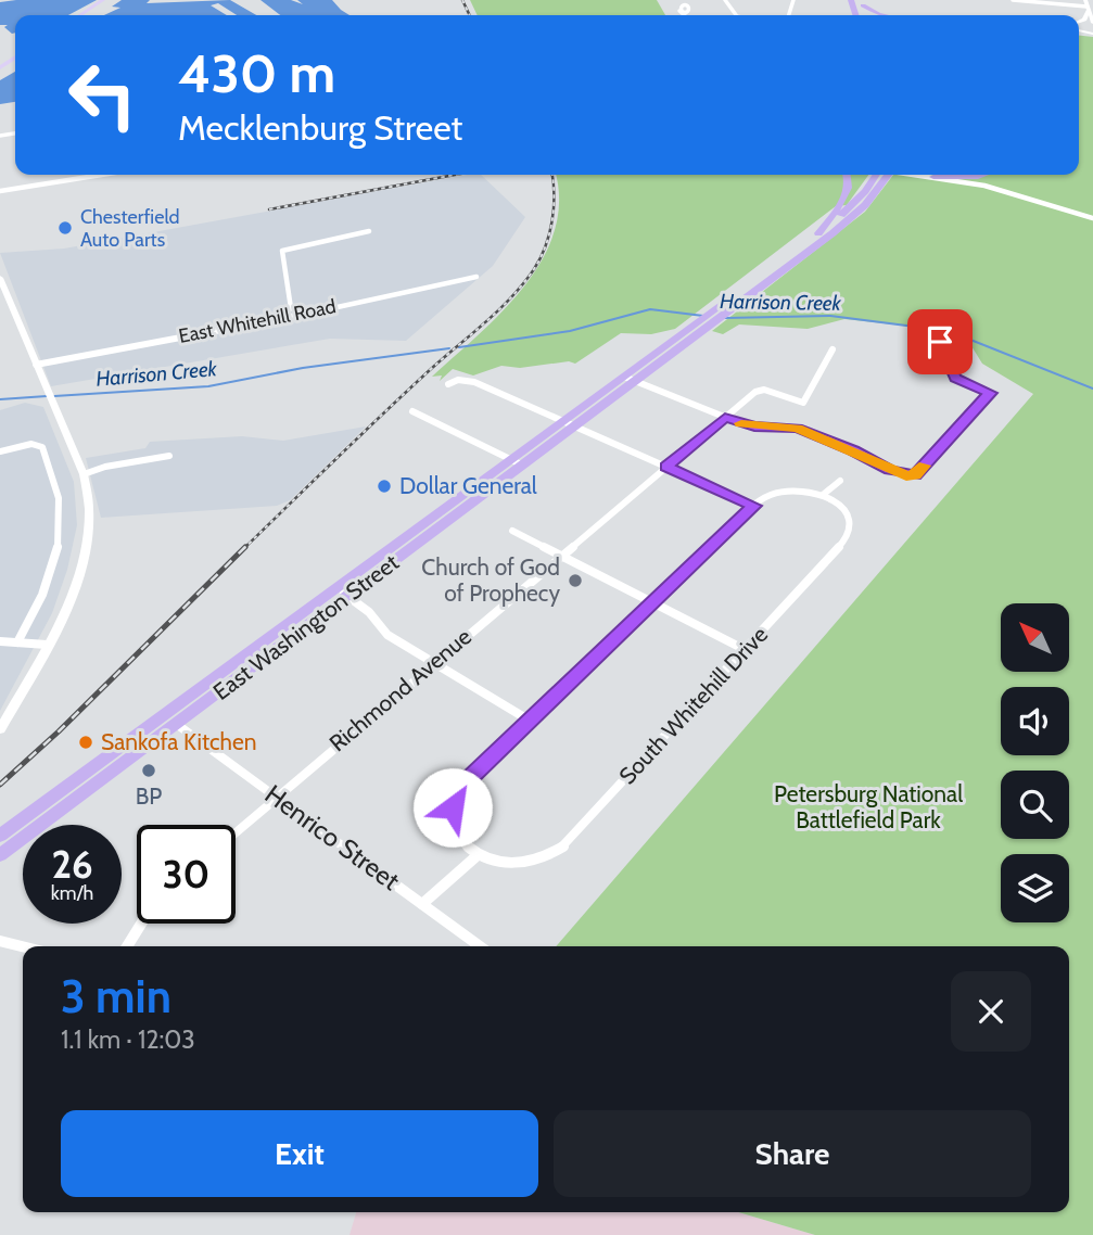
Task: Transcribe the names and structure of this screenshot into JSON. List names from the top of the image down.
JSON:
{
  "streets": {
    "highway": ["East Washington Street"],
    "street": [
      "East Whitehill Road",
      "Richmond Avenue",
      "South Whitehill Drive",
      "Henrico Street"
    ]
  },
  "crossings": [
    ["East Washington Street", "Henrico Street"],
    ["Richmond Avenue", "Henrico Street"]
  ],
  "water": ["Harrison Creek"],
  "parks": ["Petersburg National Battlefield Park"],
  "places": [
    "Chesterfield Auto Parts",
    "Dollar General",
    "Church of God of Prophecy",
    "Sankofa Kitchen",
    "BP"
  ],
  "north": "top left",
  "page": {
    "turn": ["430 m", "Mecklenburg Street"],
    "speed": "26 km/h",
    "limit": "30",
    "heading": ["3 min", "1.1 km · 12:03"],
    "buttons": ["Exit", "Share"]
  }
}
